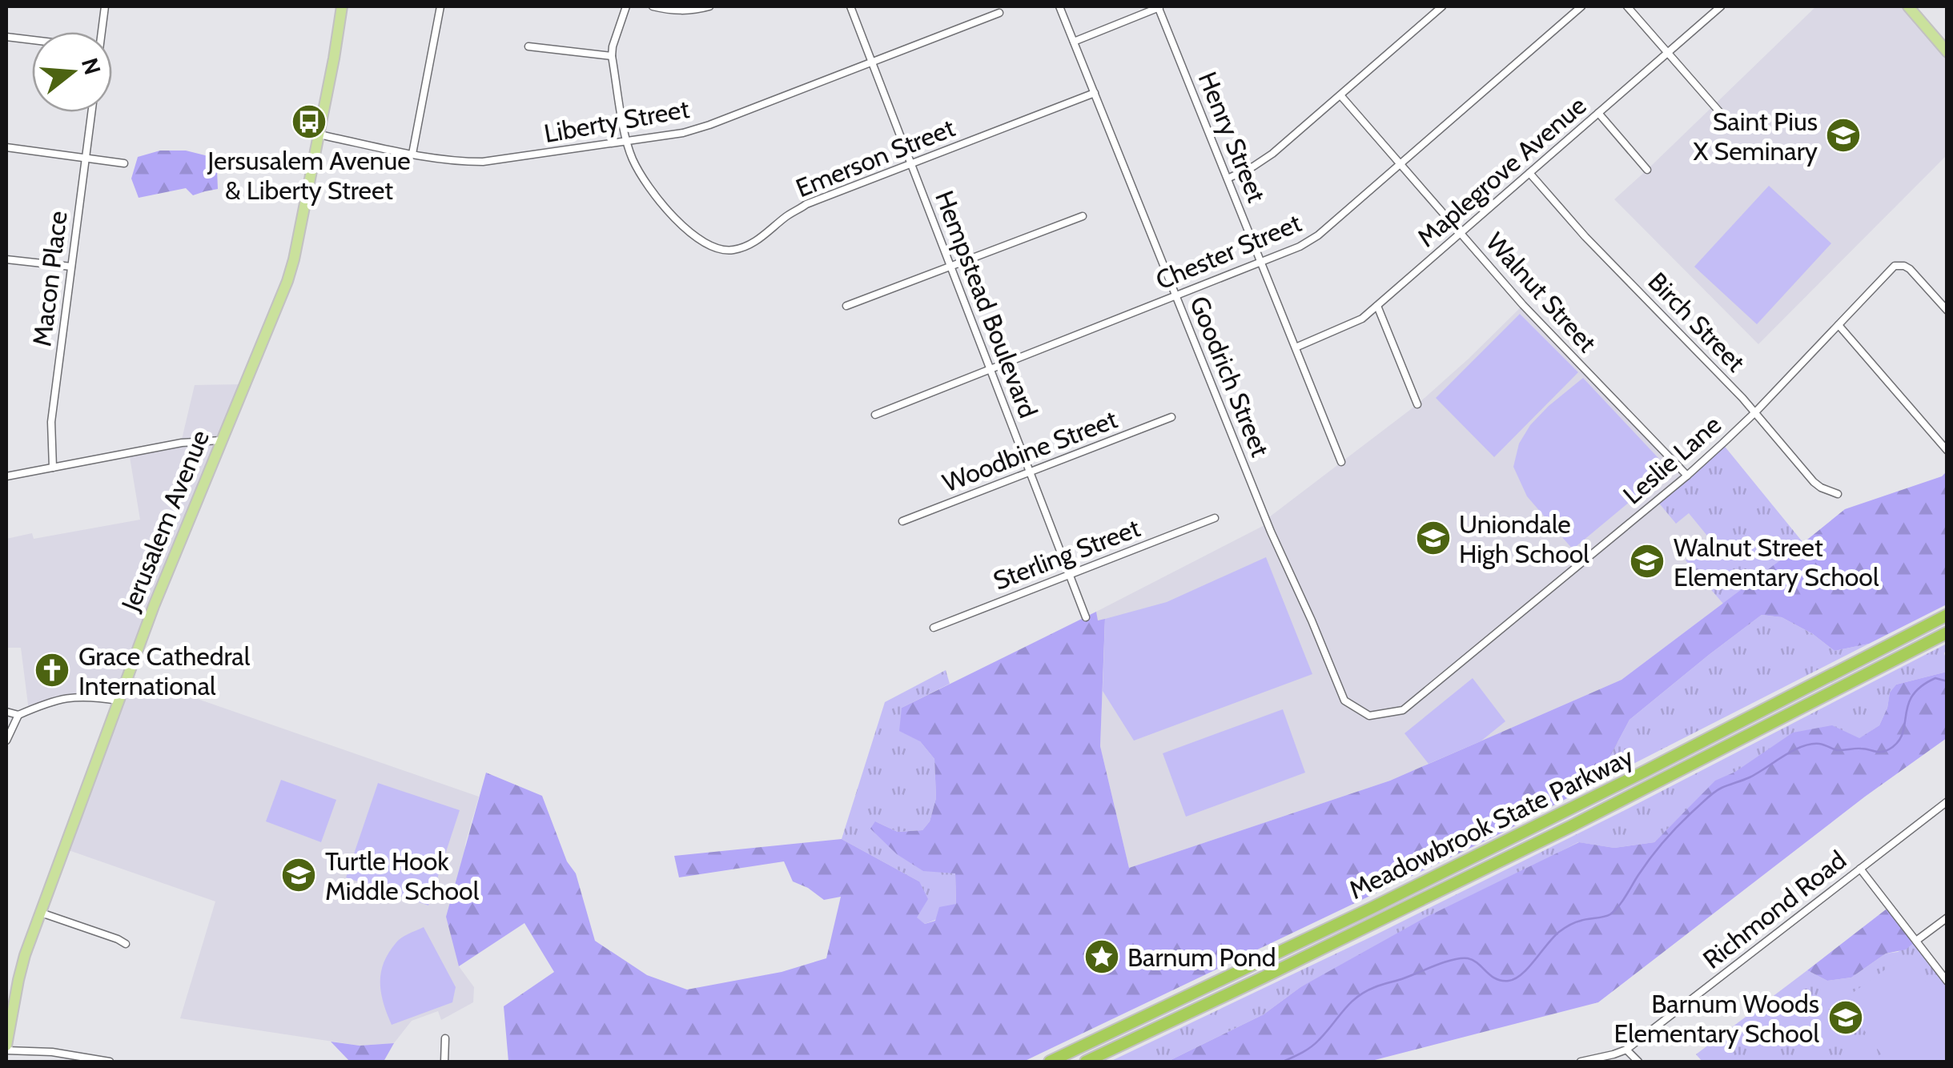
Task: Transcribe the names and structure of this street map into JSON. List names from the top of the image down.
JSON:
{
  "streets": {
    "highway": ["Meadowbrook State Parkway"],
    "main road": ["Jerusalem Avenue"],
    "street": [
      "Liberty Street",
      "Henry Street",
      "Emerson Street",
      "Maplegrove Avenue",
      "Chester Street",
      "Macon Place",
      "Walnut Street",
      "Hempstead Boulevard",
      "Birch Street",
      "Goodrich Street",
      "Woodbine Street",
      "Leslie Lane",
      "Sterling Street",
      "Richmond Road"
    ]
  },
  "crossings": [
    ["Liberty Street", "Emerson Street"],
    ["Liberty Street", "Hempstead Boulevard"],
    ["Liberty Street", "Jerusalem Avenue"],
    ["Henry Street", "Maplegrove Avenue"],
    ["Henry Street", "Chester Street"],
    ["Emerson Street", "Hempstead Boulevard"],
    ["Emerson Street", "Goodrich Street"],
    ["Maplegrove Avenue", "Walnut Street"],
    ["Maplegrove Avenue", "Birch Street"],
    ["Chester Street", "Walnut Street"],
    ["Chester Street", "Hempstead Boulevard"],
    ["Chester Street", "Goodrich Street"],
    ["Walnut Street", "Leslie Lane"],
    ["Hempstead Boulevard", "Woodbine Street"],
    ["Hempstead Boulevard", "Sterling Street"],
    ["Birch Street", "Leslie Lane"],
    ["Goodrich Street", "Leslie Lane"]
  ],
  "places": {
    "bus stop": ["Jersusalem Avenue & Liberty Street"],
    "school or university": [
      "Saint Pius X Seminary",
      "Uniondale High School",
      "Walnut Street Elementary School",
      "Turtle Hook Middle School",
      "Barnum Woods Elementary School"
    ],
    "church": ["Grace Cathedral International"],
    "place": ["Barnum Pond"]
  },
  "north": "right"
}
